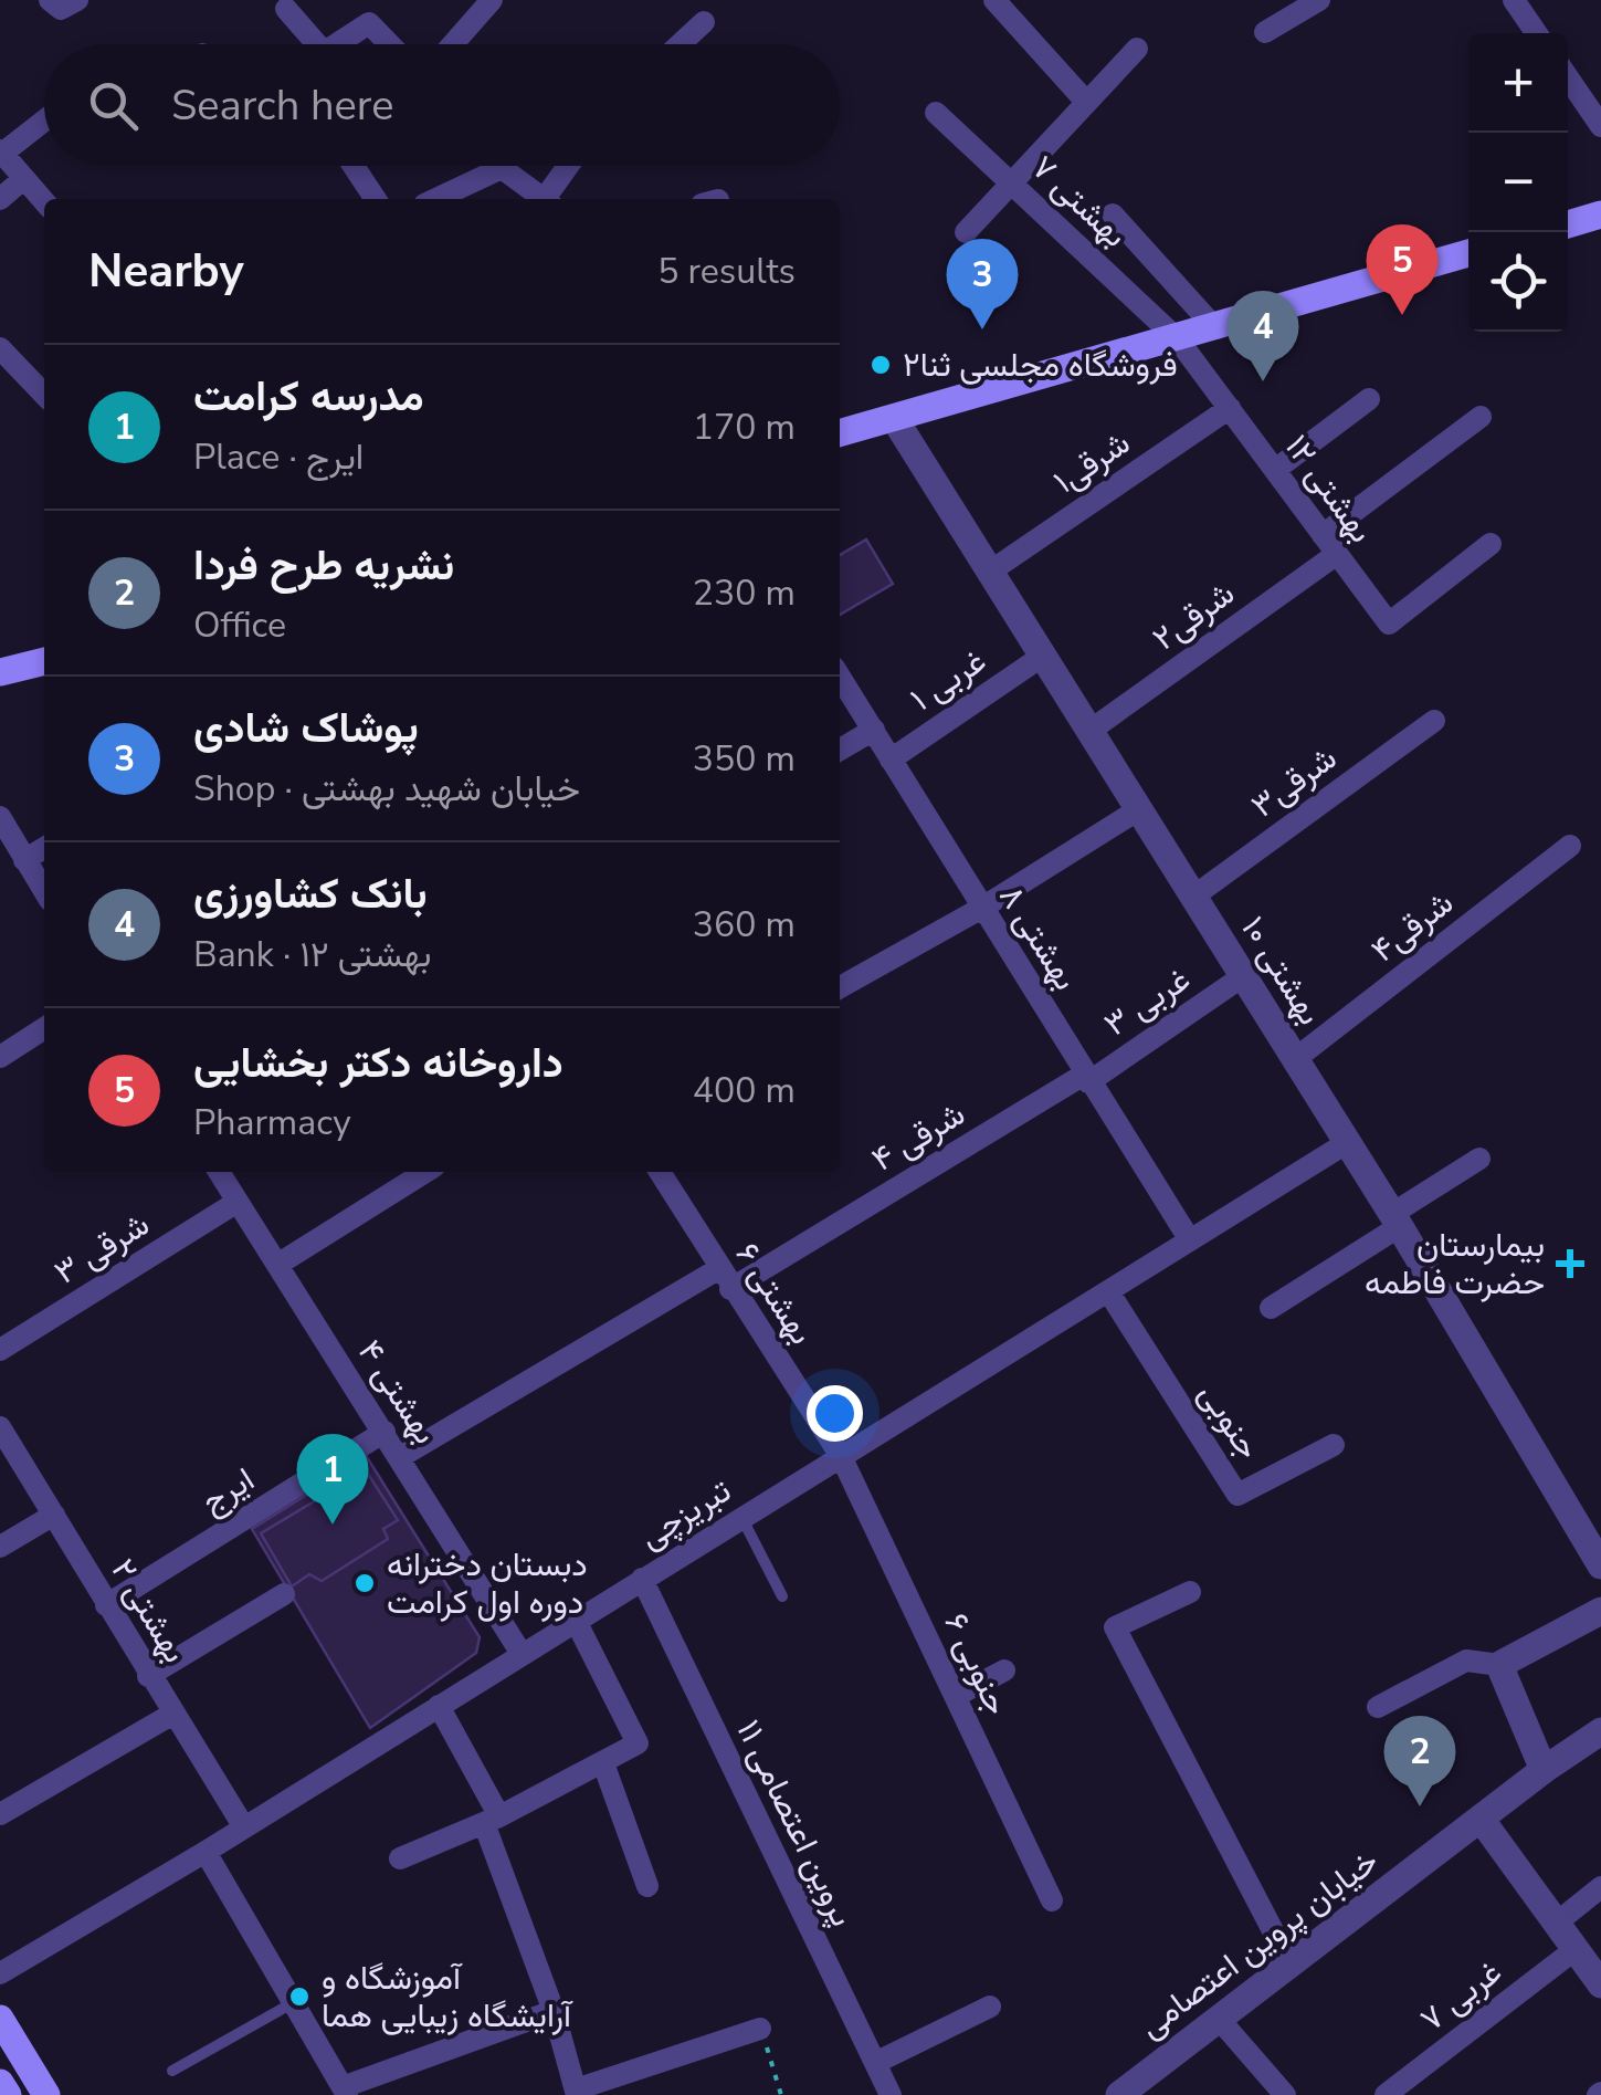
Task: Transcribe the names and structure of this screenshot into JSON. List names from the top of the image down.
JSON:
{
  "streets": {
    "street": [
      "بهشتی ۷",
      "شرقی۱",
      "بهشتی ۱۲",
      "شرقی۲",
      "غربی ۱",
      "شرقی۳",
      "شرقی۴",
      "بهشتی ۸",
      "بهشتی ۱۰",
      "غربی ۳",
      "شرقی ۴",
      "۳ شرقی",
      "بهشتی ۶",
      "بهشتی ۴",
      "جنوبی",
      "ایرج",
      "تبریزچی",
      "بهشتی ۲",
      "جنوبی ۶",
      "پروین اعتصامی ۱۱",
      "خیابان پروین اعتصامی",
      "غربی ۷"
    ]
  },
  "crossings": [
    ["بهشتی ۷", "بهشتی ۱۲"],
    ["شرقی۱", "بهشتی ۱۲"],
    ["شرقی۱", "بهشتی ۱۰"],
    ["بهشتی ۱۲", "شرقی۲"],
    ["شرقی۲", "بهشتی ۱۰"],
    ["غربی ۱", "بهشتی ۸"],
    ["غربی ۱", "بهشتی ۱۰"],
    ["شرقی۳", "بهشتی ۱۰"],
    ["شرقی۴", "بهشتی ۱۰"],
    ["بهشتی ۸", "غربی ۳"],
    ["بهشتی ۸", "شرقی ۴"],
    ["بهشتی ۸", "تبریزچی"],
    ["بهشتی ۱۰", "غربی ۳"],
    ["بهشتی ۱۰", "تبریزچی"],
    ["غربی ۳", "شرقی ۴"],
    ["شرقی ۴", "بهشتی ۶"],
    ["شرقی ۴", "بهشتی ۴"],
    ["۳ شرقی", "بهشتی ۴"],
    ["بهشتی ۶", "تبریزچی"],
    ["بهشتی ۶", "جنوبی ۶"],
    ["بهشتی ۴", "ایرج"],
    ["بهشتی ۴", "تبریزچی"],
    ["جنوبی", "تبریزچی"],
    ["ایرج", "بهشتی ۲"],
    ["تبریزچی", "بهشتی ۲"],
    ["تبریزچی", "جنوبی ۶"],
    ["تبریزچی", "پروین اعتصامی ۱۱"]
  ],
  "places": {
    "other": ["فروشگاه مجلسی ثنا۲", "دبستان دخترانه دوره اول کرامت", "آموزشگاه و آرایشگاه زیبایی هما"],
    "health": ["بیمارستان حضرت فاطمه"]
  },
  "page": {
    "map_buttons": ["+", "−"],
    "search": "Search here",
    "heading": ["Nearby", "5 results"],
    "pins": [
      "5",
      "3",
      "4",
      "1",
      "2"
    ],
    "list": [
      {
        "mark": "1",
        "name": "مدرسه کرامت",
        "note": "Place · ایرج",
        "value": "170 m"
      },
      {
        "mark": "2",
        "name": "نشریه طرح فردا",
        "note": "Office",
        "value": "230 m"
      },
      {
        "mark": "3",
        "name": "پوشاک شادی",
        "note": "Shop · خیابان شهید بهشتی",
        "value": "350 m"
      },
      {
        "mark": "4",
        "name": "بانک کشاورزی",
        "note": "Bank · بهشتی ۱۲",
        "value": "360 m"
      },
      {
        "mark": "5",
        "name": "داروخانه دکتر بخشایی",
        "note": "Pharmacy",
        "value": "400 m"
      }
    ]
  }
}
